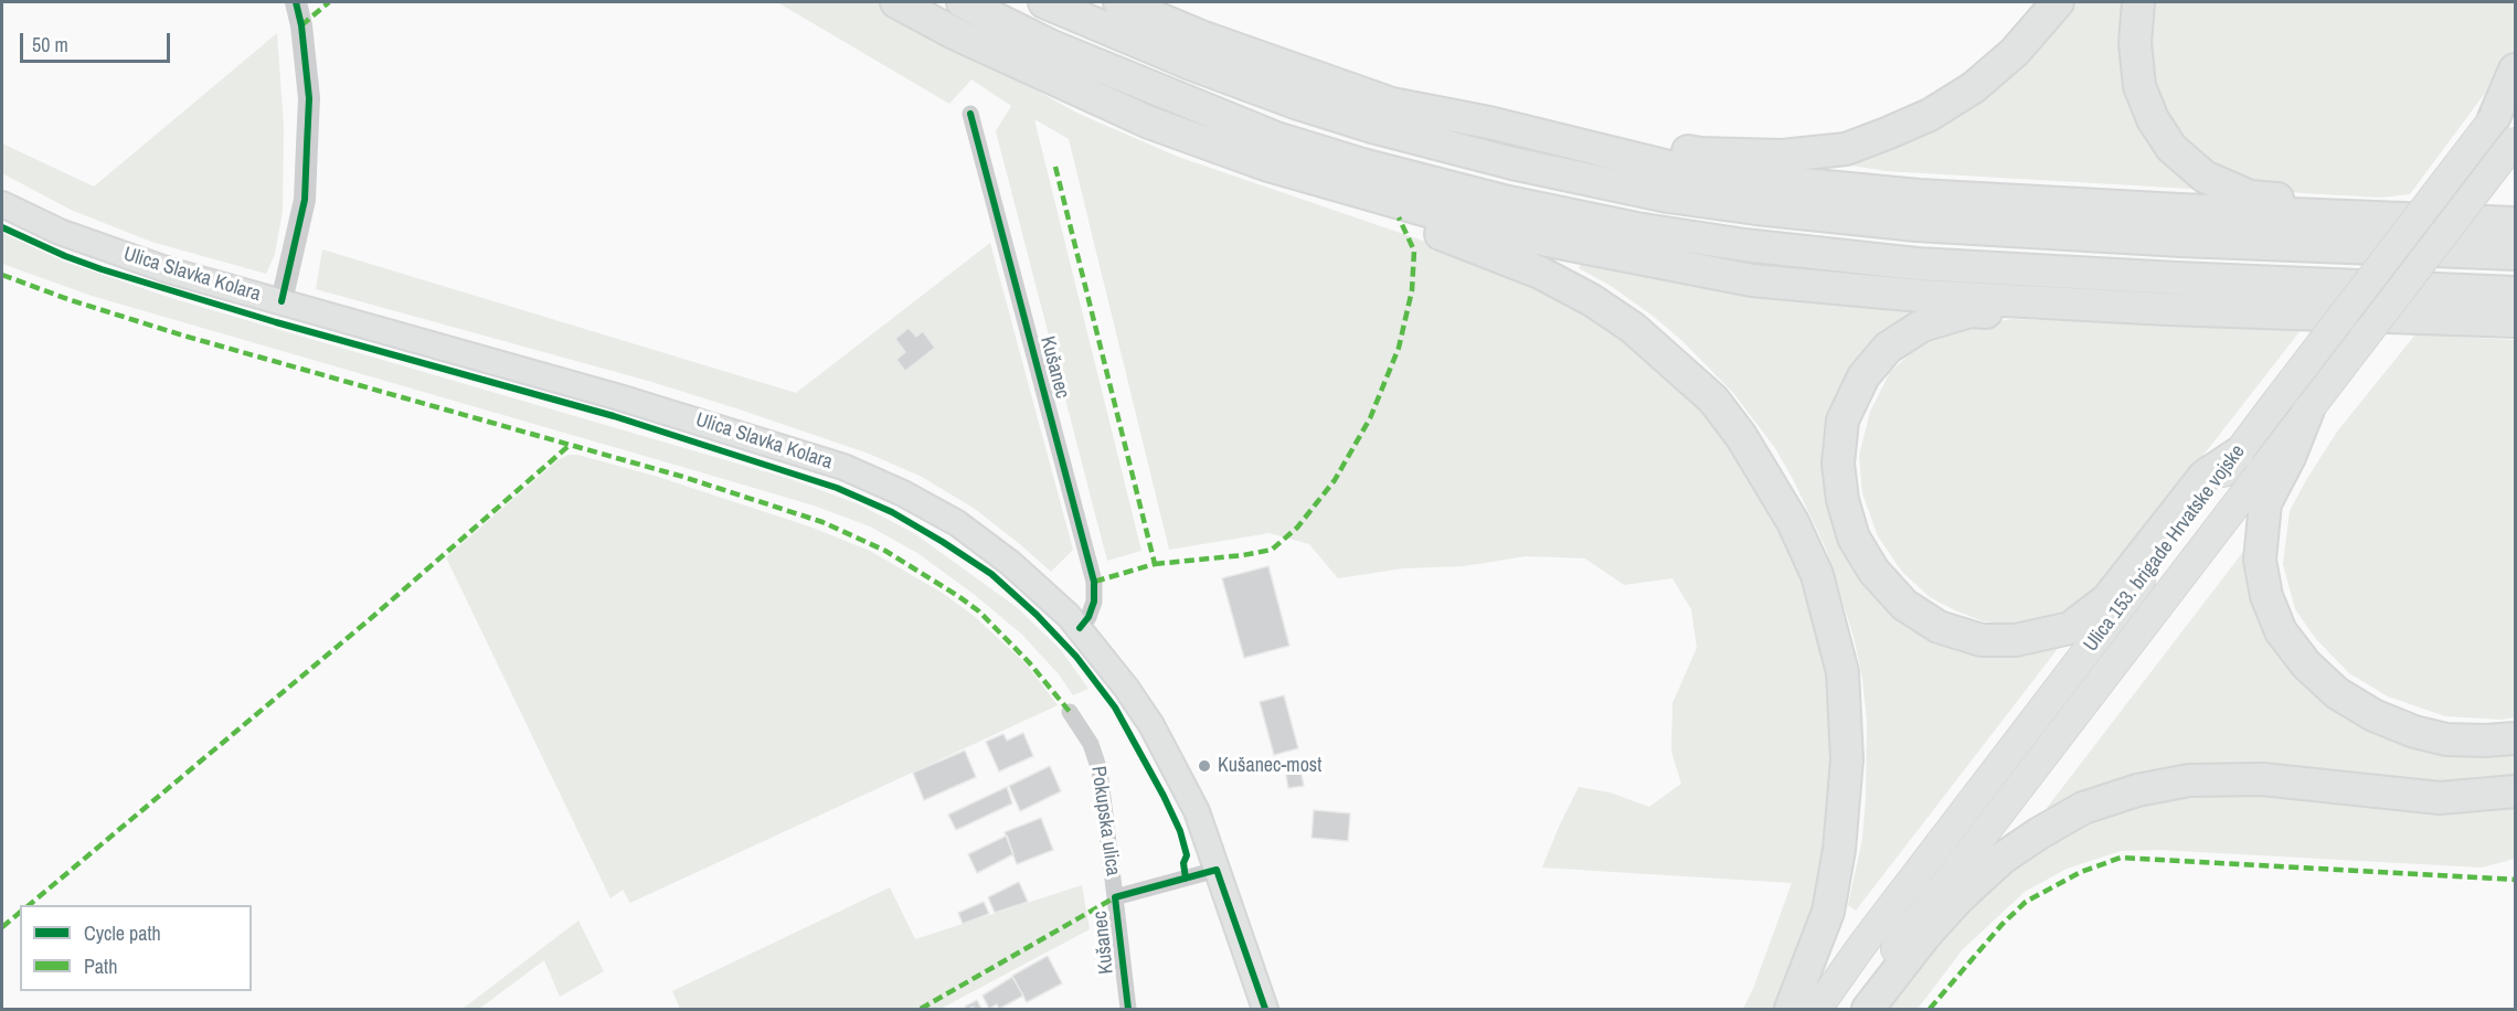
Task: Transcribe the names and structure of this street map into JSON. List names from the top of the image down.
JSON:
{
  "streets": {
    "main road": ["Ulica Slavka Kolara", "Ulica 153. brigade Hrvatske vojske"],
    "street": ["Kušanec", "Pokupska ulica"]
  },
  "crossings": [
    ["Ulica Slavka Kolara", "Kušanec"],
    ["Kušanec", "Pokupska ulica"]
  ],
  "places": ["Kušanec-most"],
  "legend": ["Cycle path", "Path"],
  "scale_bar": "50 m"
}
